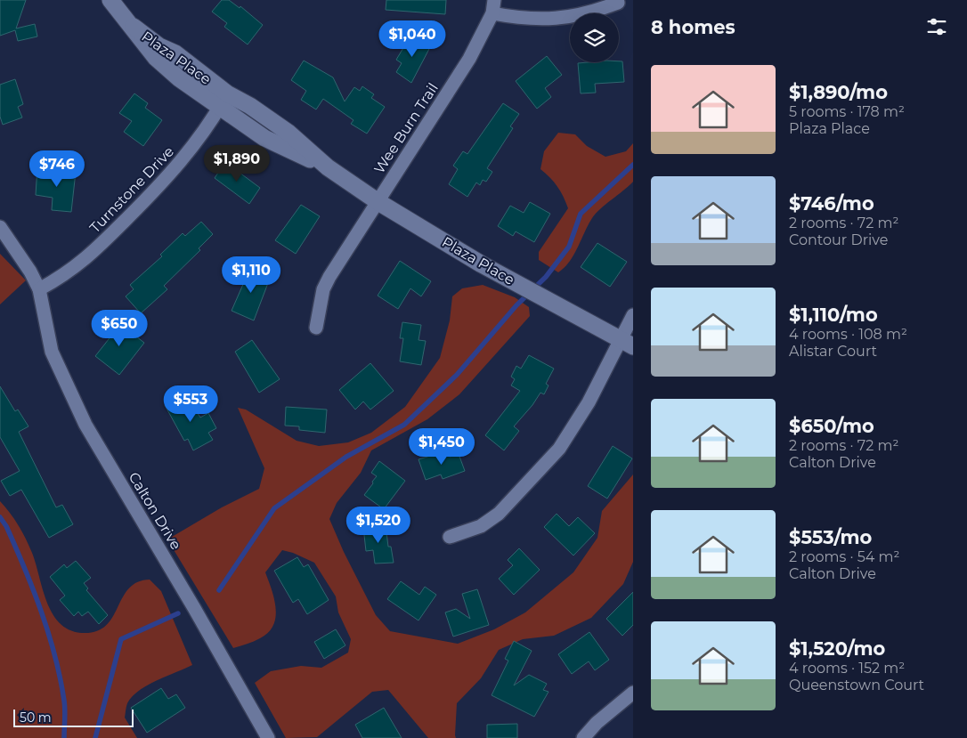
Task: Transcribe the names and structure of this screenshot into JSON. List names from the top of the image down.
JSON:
{
  "streets": {
    "street": [
      "Plaza Place",
      "Wee Burn Trail",
      "Turnstone Drive",
      "Calton Drive"
    ]
  },
  "crossings": [
    ["Plaza Place", "Wee Burn Trail"],
    ["Plaza Place", "Turnstone Drive"],
    ["Turnstone Drive", "Calton Drive"]
  ],
  "scale_bar": "50 m",
  "page": {
    "heading": "8 homes",
    "price": [
      "$1,040",
      "$1,890",
      "$746",
      "$1,110",
      "$650",
      "$553",
      "$1,450",
      "$1,520"
    ],
    "list": [
      {
        "name": "$1,890/mo",
        "note": "5 rooms · 178 m² · Plaza Place"
      },
      {
        "name": "$746/mo",
        "note": "2 rooms · 72 m² · Contour Drive"
      },
      {
        "name": "$1,110/mo",
        "note": "4 rooms · 108 m² · Alistar Court"
      },
      {
        "name": "$650/mo",
        "note": "2 rooms · 72 m² · Calton Drive"
      },
      {
        "name": "$553/mo",
        "note": "2 rooms · 54 m² · Calton Drive"
      },
      {
        "name": "$1,520/mo",
        "note": "4 rooms · 152 m² · Queenstown Court"
      }
    ],
    "scale": "50 m"
  }
}
